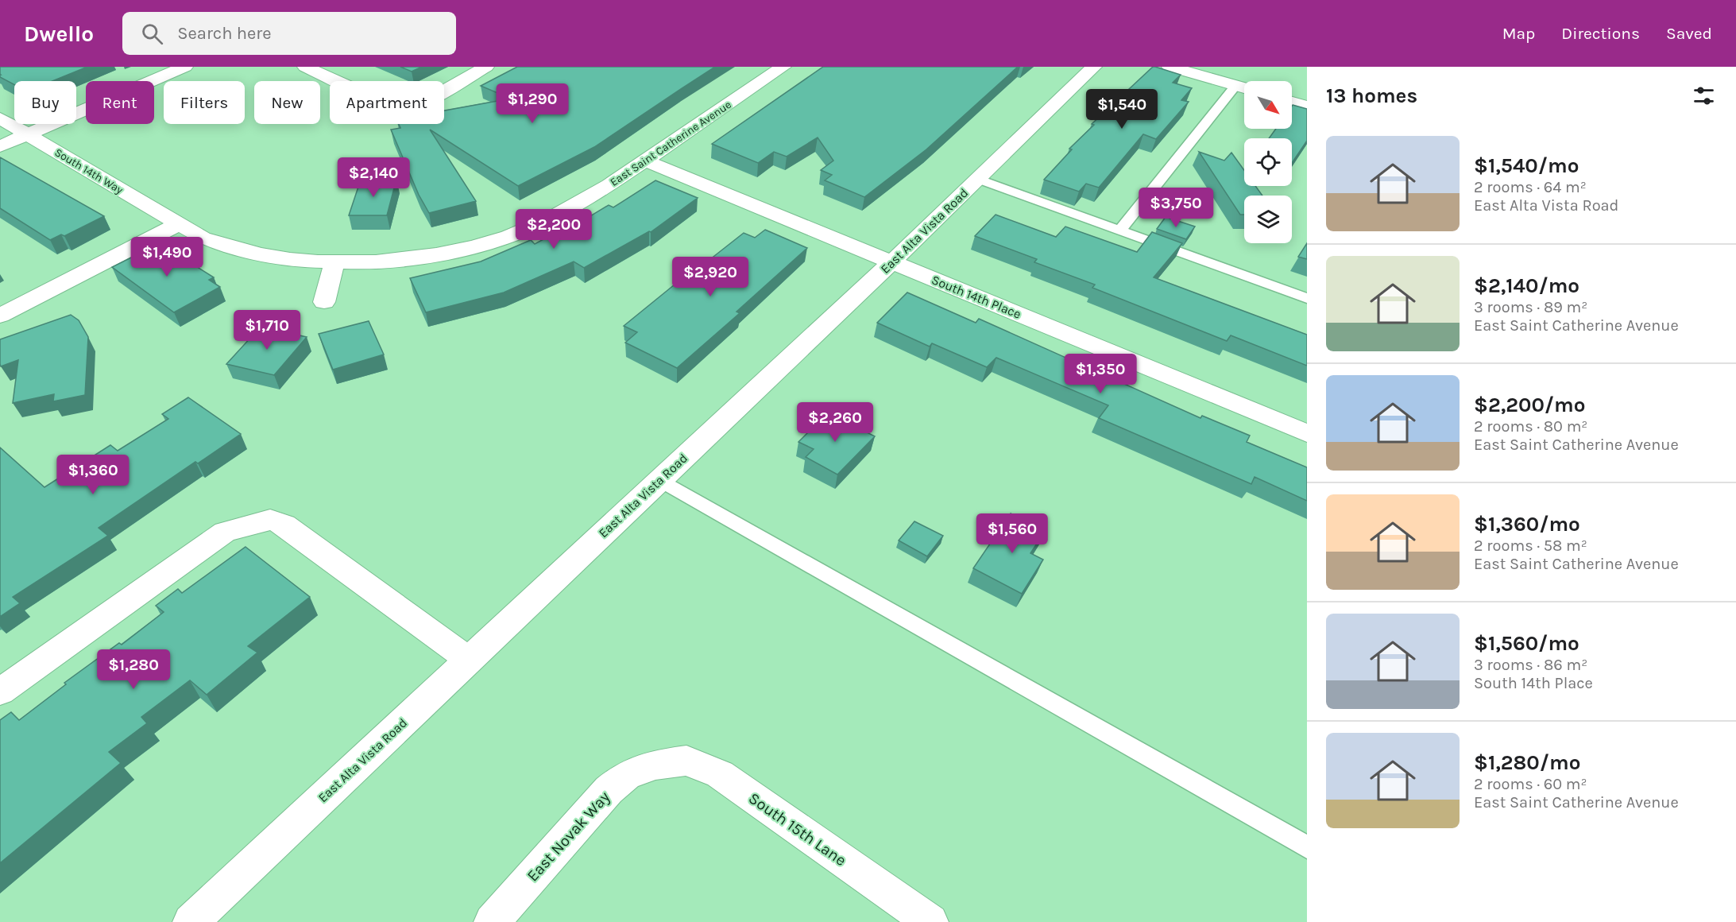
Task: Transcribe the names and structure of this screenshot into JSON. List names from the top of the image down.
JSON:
{
  "streets": {
    "street": [
      "East Saint Catherine Avenue",
      "South 14th Way",
      "East Alta Vista Road",
      "South 14th Place",
      "South 15th Lane",
      "East Novak Way"
    ]
  },
  "crossings": [
    ["East Saint Catherine Avenue", "South 14th Way"],
    ["East Saint Catherine Avenue", "South 14th Place"],
    ["East Alta Vista Road", "South 14th Place"],
    ["South 15th Lane", "East Novak Way"]
  ],
  "north": "bottom right",
  "page": {
    "header": "Dwello",
    "search": "Search here",
    "nav": ["Map", "Directions", "Saved"],
    "heading": "13 homes",
    "chip": [
      "Buy",
      "Rent",
      "Filters",
      "New",
      "Apartment"
    ],
    "price": [
      "$1,290",
      "$1,540",
      "$2,140",
      "$3,750",
      "$2,200",
      "$1,490",
      "$2,920",
      "$1,710",
      "$1,350",
      "$2,260",
      "$1,360",
      "$1,560",
      "$1,280"
    ],
    "list": [
      {
        "name": "$1,540/mo",
        "note": "2 rooms · 64 m² · East Alta Vista Road"
      },
      {
        "name": "$2,140/mo",
        "note": "3 rooms · 89 m² · East Saint Catherine Avenue"
      },
      {
        "name": "$2,200/mo",
        "note": "2 rooms · 80 m² · East Saint Catherine Avenue"
      },
      {
        "name": "$1,360/mo",
        "note": "2 rooms · 58 m² · East Saint Catherine Avenue"
      },
      {
        "name": "$1,560/mo",
        "note": "3 rooms · 86 m² · South 14th Place"
      },
      {
        "name": "$1,280/mo",
        "note": "2 rooms · 60 m² · East Saint Catherine Avenue"
      }
    ]
  }
}
